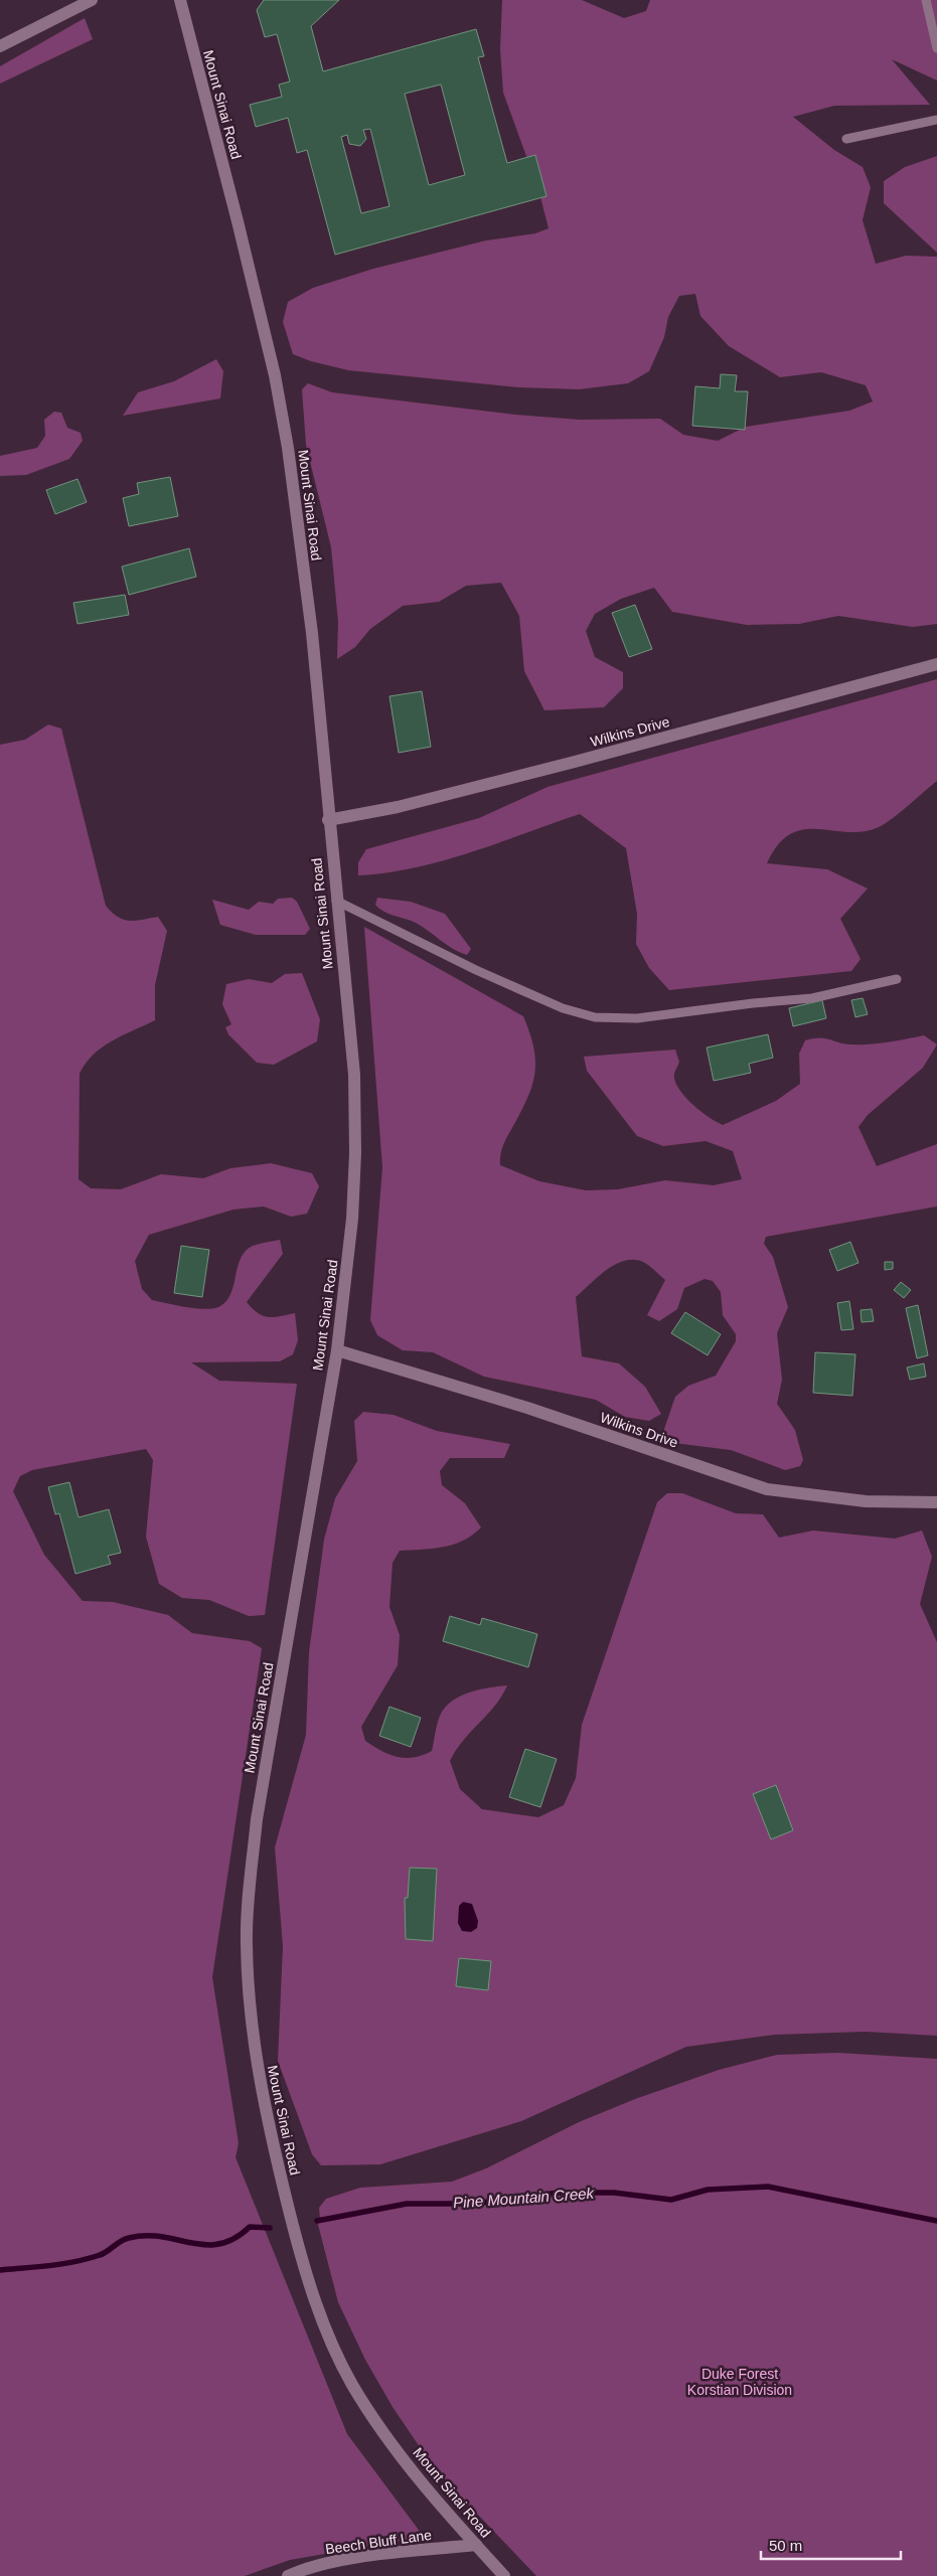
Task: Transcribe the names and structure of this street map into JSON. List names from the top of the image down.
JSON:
{
  "streets": {
    "street": ["Mount Sinai Road", "Wilkins Drive", "Beech Bluff Lane"]
  },
  "crossings": [
    ["Mount Sinai Road", "Wilkins Drive"],
    ["Mount Sinai Road", "Beech Bluff Lane"]
  ],
  "water": ["Pine Mountain Creek"],
  "parks": ["Duke Forest Korstian Division"],
  "scale_bar": "50 m"
}
